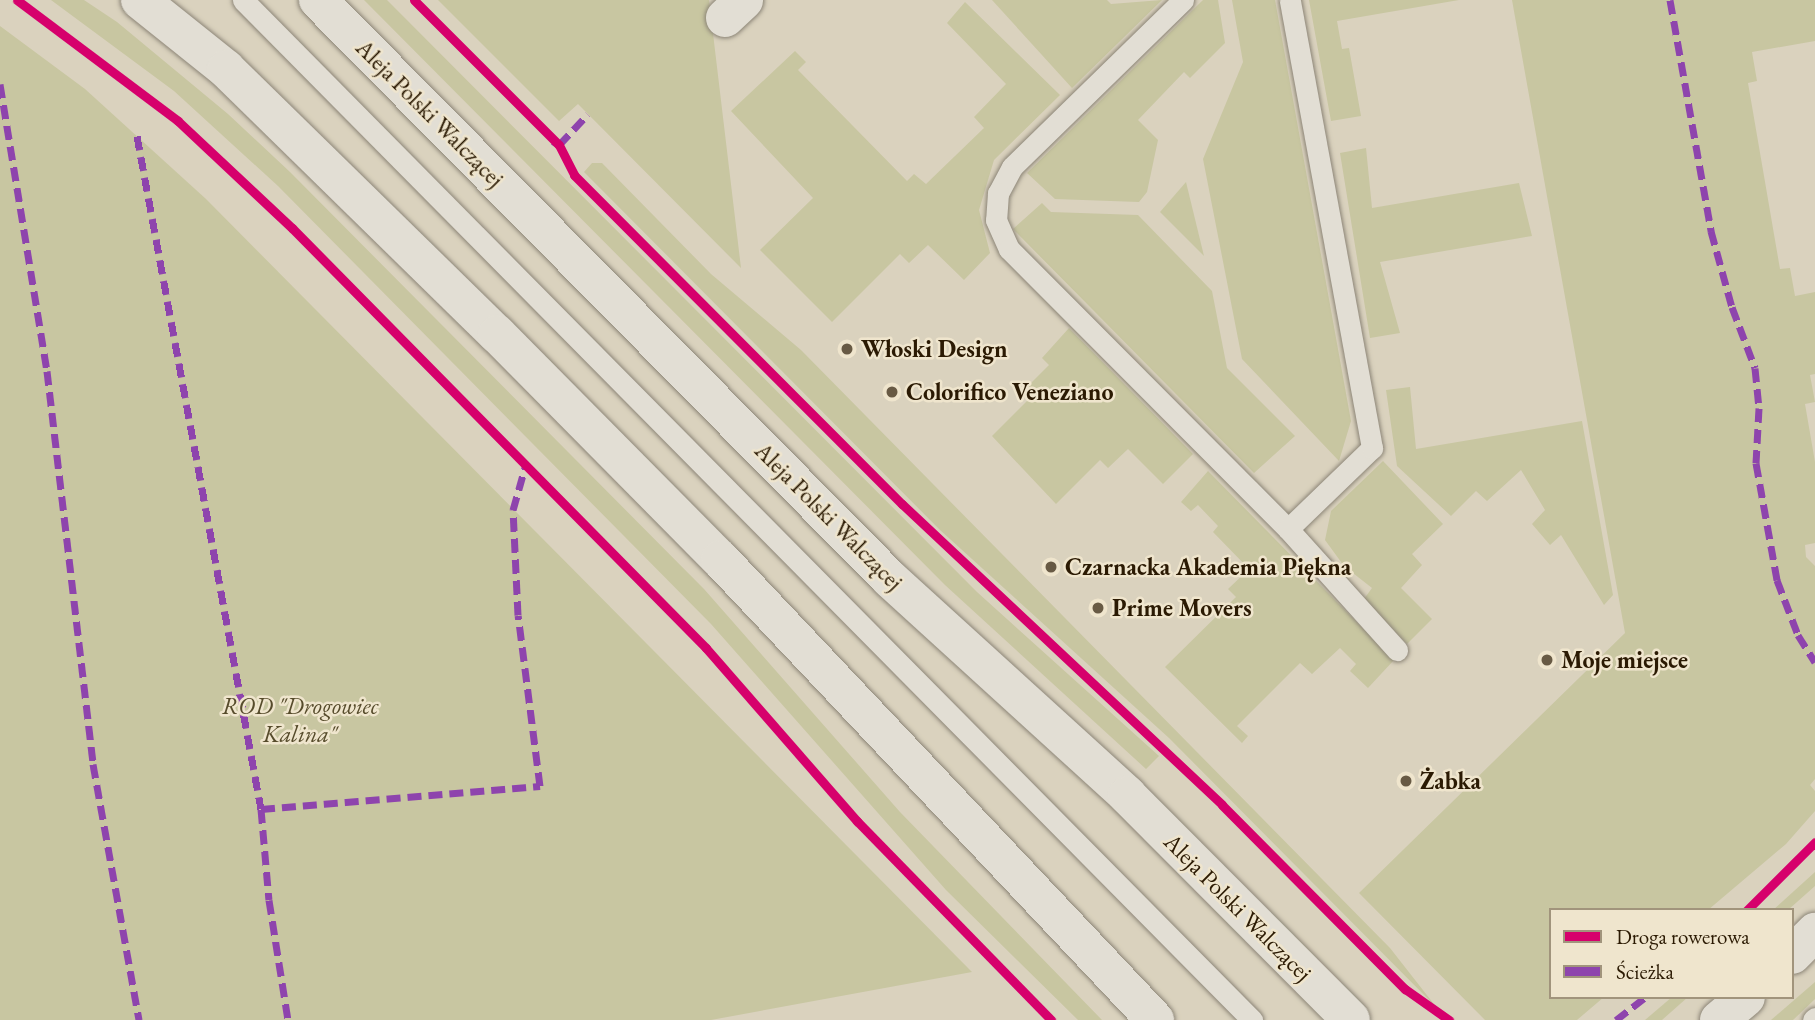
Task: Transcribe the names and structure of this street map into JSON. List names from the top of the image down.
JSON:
{
  "streets": {
    "main road": ["Aleja Polski Walczącej"]
  },
  "parks": ["ROD \"Drogowiec Kalina\""],
  "places": [
    "Włoski Design",
    "Colorifico Veneziano",
    "Czarnacka Akademia Piękna",
    "Prime Movers",
    "Moje miejsce",
    "Żabka"
  ],
  "legend": ["Droga rowerowa", "Ścieżka"]
}
